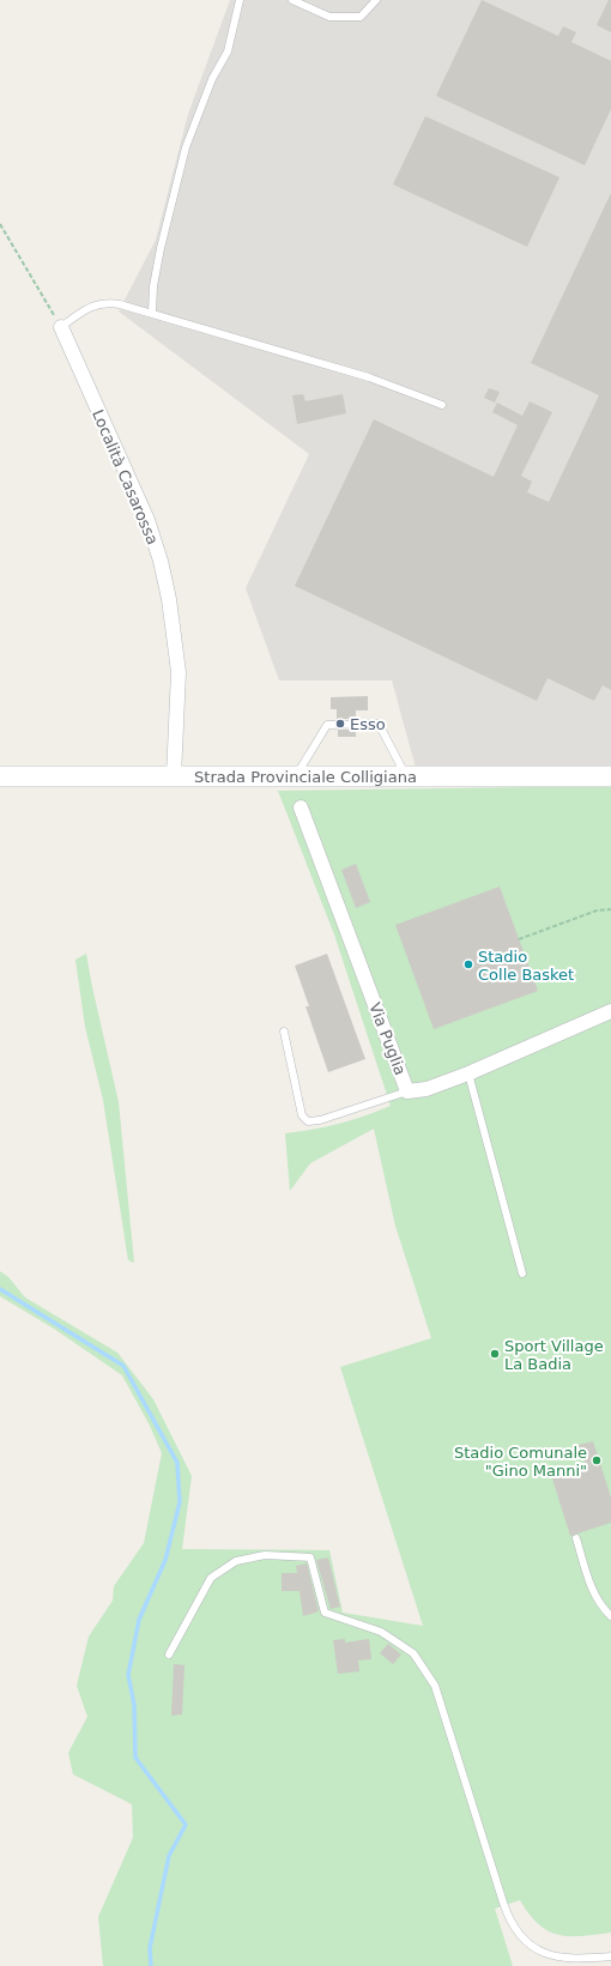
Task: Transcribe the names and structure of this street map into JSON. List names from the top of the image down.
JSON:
{
  "streets": {
    "main road": ["Strada Provinciale Colligiana"],
    "street": ["Località Casarossa", "Via Puglia"]
  },
  "crossings": [
    ["Località Casarossa", "Strada Provinciale Colligiana"]
  ],
  "places": [
    "Esso",
    "Stadio Colle Basket",
    "Sport Village La Badia",
    "Stadio Comunale \"Gino Manni\""
  ]
}
